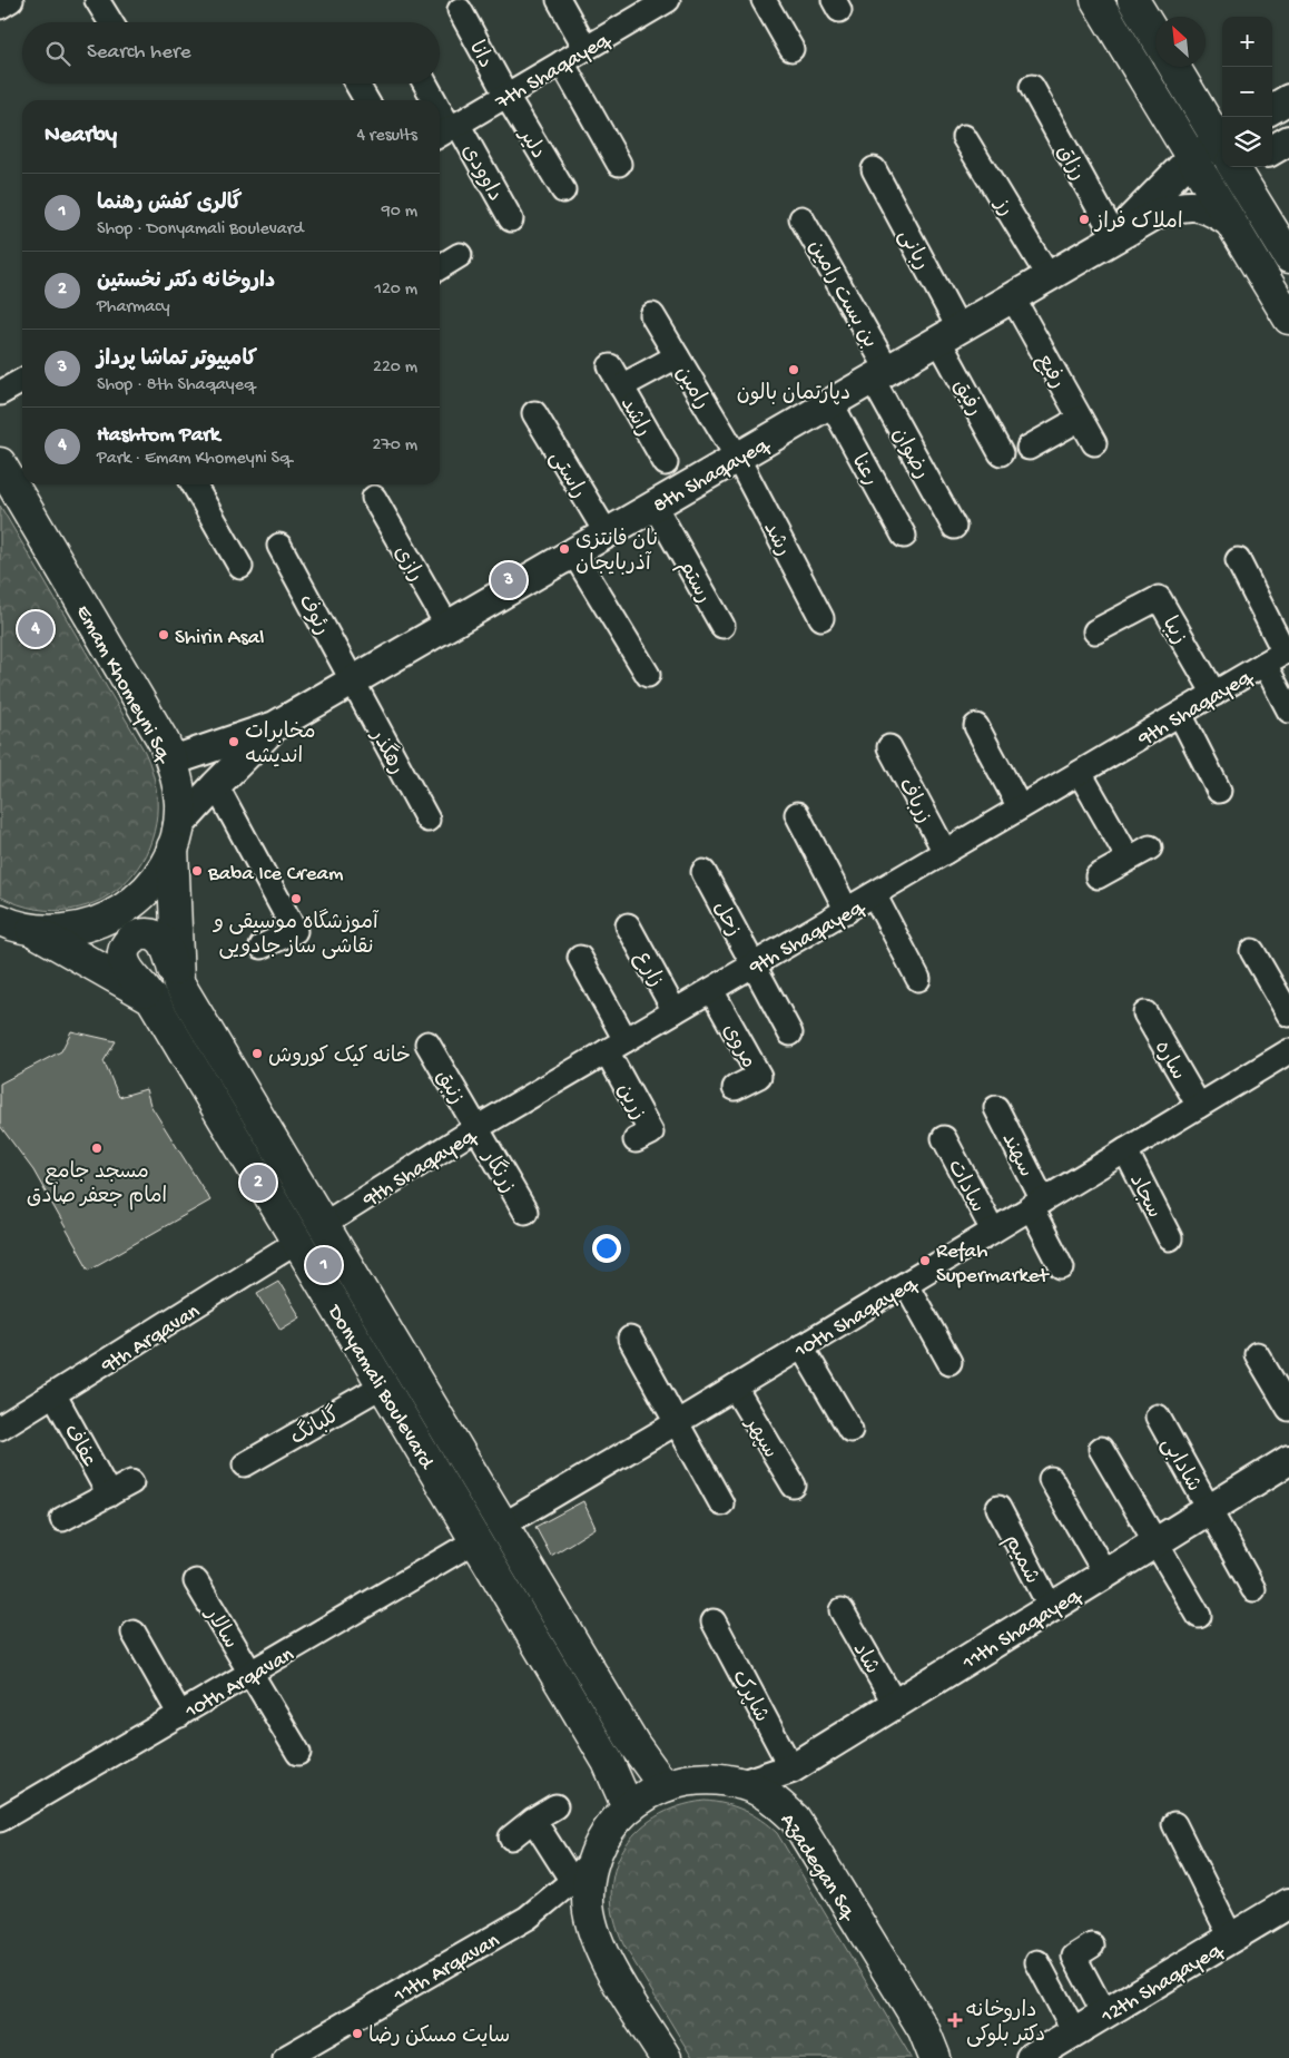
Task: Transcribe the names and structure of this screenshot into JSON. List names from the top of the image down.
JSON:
{
  "streets": {
    "main road": ["Emam Khomeyni Sq.", "Donyamali Boulevard", "Azadegan Sq."],
    "street": [
      "دانا",
      "7th Shaqayeq",
      "دلیر",
      "رزاق",
      "داوودی",
      "رز",
      "ربانی",
      "بن بست رامین",
      "رفیع",
      "رامین",
      "رفیق",
      "راشد",
      "رضوان",
      "رعنا",
      "راستی",
      "8th Shaqayeq",
      "رشد",
      "رازی",
      "رستم",
      "رئوف",
      "زیبا",
      "9th Shaqayeq",
      "رهگذر",
      "زرباف",
      "زحل",
      "زارع",
      "مروی",
      "ساره",
      "زنبق",
      "زرین",
      "سهند",
      "زرنگار",
      "سادات",
      "سجاد",
      "10th Shaqayeq",
      "9th Arqavan",
      "گلبانگ",
      "سپهر",
      "عفاف",
      "شادابی",
      "شمیم",
      "سالار",
      "11th Shaqayeq",
      "شاد",
      "10th Arqavan",
      "شاپرک",
      "11th Arqavan",
      "12th Shaqayeq"
    ]
  },
  "crossings": [
    ["دانا", "7th Shaqayeq"],
    ["دانا", "دلیر"],
    ["7th Shaqayeq", "دلیر"],
    ["7th Shaqayeq", "داوودی"],
    ["رزاق", "8th Shaqayeq"],
    ["رز", "8th Shaqayeq"],
    ["ربانی", "رفیق"],
    ["ربانی", "8th Shaqayeq"],
    ["بن بست رامین", "رضوان"],
    ["بن بست رامین", "8th Shaqayeq"],
    ["رفیع", "8th Shaqayeq"],
    ["رامین", "8th Shaqayeq"],
    ["رامین", "رشد"],
    ["رفیق", "8th Shaqayeq"],
    ["رضوان", "8th Shaqayeq"],
    ["رعنا", "8th Shaqayeq"],
    ["راستی", "8th Shaqayeq"],
    ["8th Shaqayeq", "رشد"],
    ["8th Shaqayeq", "رازی"],
    ["8th Shaqayeq", "رستم"],
    ["8th Shaqayeq", "رئوف"],
    ["8th Shaqayeq", "Emam Khomeyni Sq."],
    ["8th Shaqayeq", "رهگذر"],
    ["8th Shaqayeq", "Donyamali Boulevard"],
    ["رئوف", "رهگذر"],
    ["زیبا", "9th Shaqayeq"],
    ["Emam Khomeyni Sq.", "Donyamali Boulevard"],
    ["9th Shaqayeq", "زرباف"],
    ["9th Shaqayeq", "زحل"],
    ["9th Shaqayeq", "زارع"],
    ["9th Shaqayeq", "مروی"],
    ["9th Shaqayeq", "زنبق"],
    ["9th Shaqayeq", "زرین"],
    ["9th Shaqayeq", "زرنگار"],
    ["9th Shaqayeq", "Donyamali Boulevard"],
    ["ساره", "10th Shaqayeq"],
    ["زنبق", "زرنگار"],
    ["سهند", "10th Shaqayeq"],
    ["سادات", "10th Shaqayeq"],
    ["سجاد", "10th Shaqayeq"],
    ["10th Shaqayeq", "Donyamali Boulevard"],
    ["10th Shaqayeq", "سپهر"],
    ["9th Arqavan", "Donyamali Boulevard"],
    ["9th Arqavan", "عفاف"],
    ["Donyamali Boulevard", "گلبانگ"],
    ["Donyamali Boulevard", "10th Arqavan"],
    ["Donyamali Boulevard", "Azadegan Sq."],
    ["شادابی", "11th Shaqayeq"],
    ["شمیم", "11th Shaqayeq"],
    ["سالار", "10th Arqavan"],
    ["11th Shaqayeq", "شاد"],
    ["11th Shaqayeq", "شاپرک"],
    ["11th Shaqayeq", "Azadegan Sq."],
    ["Azadegan Sq.", "11th Arqavan"]
  ],
  "places": {
    "other": [
      "املاک فراز",
      "دپارتمان بالون",
      "نان فانتزی آذربایجان",
      "Shirin Asal",
      "مخابرات اندیشه",
      "Baba Ice Cream",
      "آموزشگاه موسیقی و نقاشی ساز جادویی",
      "خانه کیک کوروش",
      "مسجد جامع امام جعفر صادق",
      "Refah Supermarket",
      "سایت مسکن رضا"
    ],
    "health": ["داروخانه دکتر بلوکی"]
  },
  "north": "top left",
  "page": {
    "map_buttons": ["+", "−"],
    "search": "Search here",
    "heading": ["Nearby", "4 results"],
    "list": [
      {
        "mark": "1",
        "name": "گالری کفش رهنما",
        "note": "Shop · Donyamali Boulevard",
        "value": "90 m"
      },
      {
        "mark": "2",
        "name": "داروخانه دکتر نخستین",
        "note": "Pharmacy",
        "value": "120 m"
      },
      {
        "mark": "3",
        "name": "کامپیوتر تماشا پرداز",
        "note": "Shop · 8th Shaqayeq",
        "value": "220 m"
      },
      {
        "mark": "4",
        "name": "Hashtom Park",
        "note": "Park · Emam Khomeyni Sq.",
        "value": "270 m"
      }
    ],
    "pins": [
      "3",
      "4",
      "2",
      "1"
    ]
  }
}
